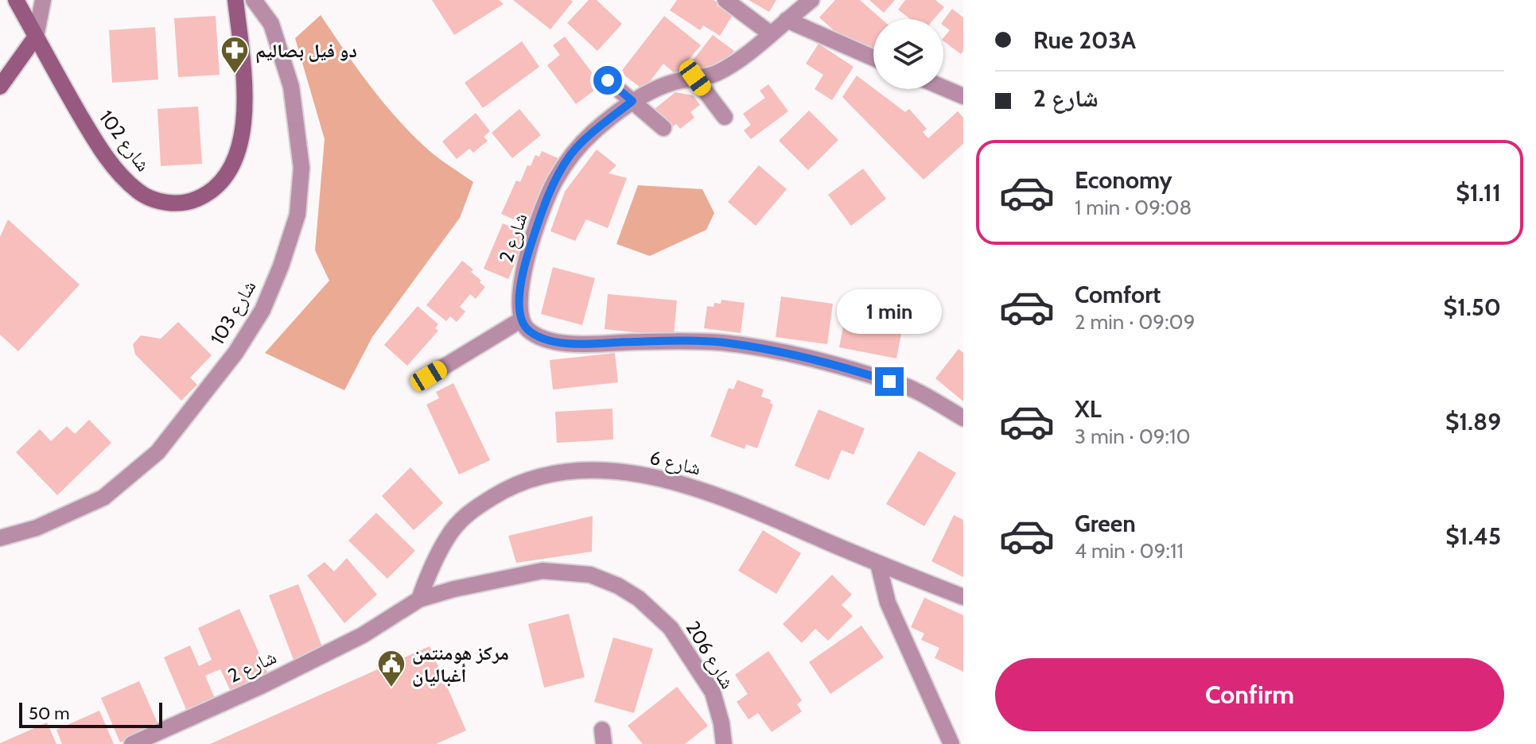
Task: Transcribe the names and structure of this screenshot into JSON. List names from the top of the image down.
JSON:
{
  "streets": {
    "main road": ["شارع 102"],
    "street": [
      "شارع 2",
      "شارع 103",
      "شارع 6",
      "شارع 206"
    ]
  },
  "crossings": [
    ["شارع 2", "شارع 6"],
    ["شارع 2", "شارع 206"],
    ["شارع 6", "شارع 206"]
  ],
  "places": {
    "pharmacy": ["دو فيل بصاليم"],
    "public building": ["مركز هومنتمن أغباليان"]
  },
  "scale_bar": "50 m",
  "page": {
    "banner": ["Rue 203A", "شارع 2"],
    "list": [
      {
        "name": "Economy",
        "note": "1 min · 09:08",
        "value": "$1.11"
      },
      {
        "name": "Comfort",
        "note": "2 min · 09:09",
        "value": "$1.50"
      },
      {
        "name": "XL",
        "note": "3 min · 09:10",
        "value": "$1.89"
      },
      {
        "name": "Green",
        "note": "4 min · 09:11",
        "value": "$1.45"
      }
    ],
    "bubble": "1 min",
    "buttons": "Confirm",
    "scale": "50 m"
  }
}
